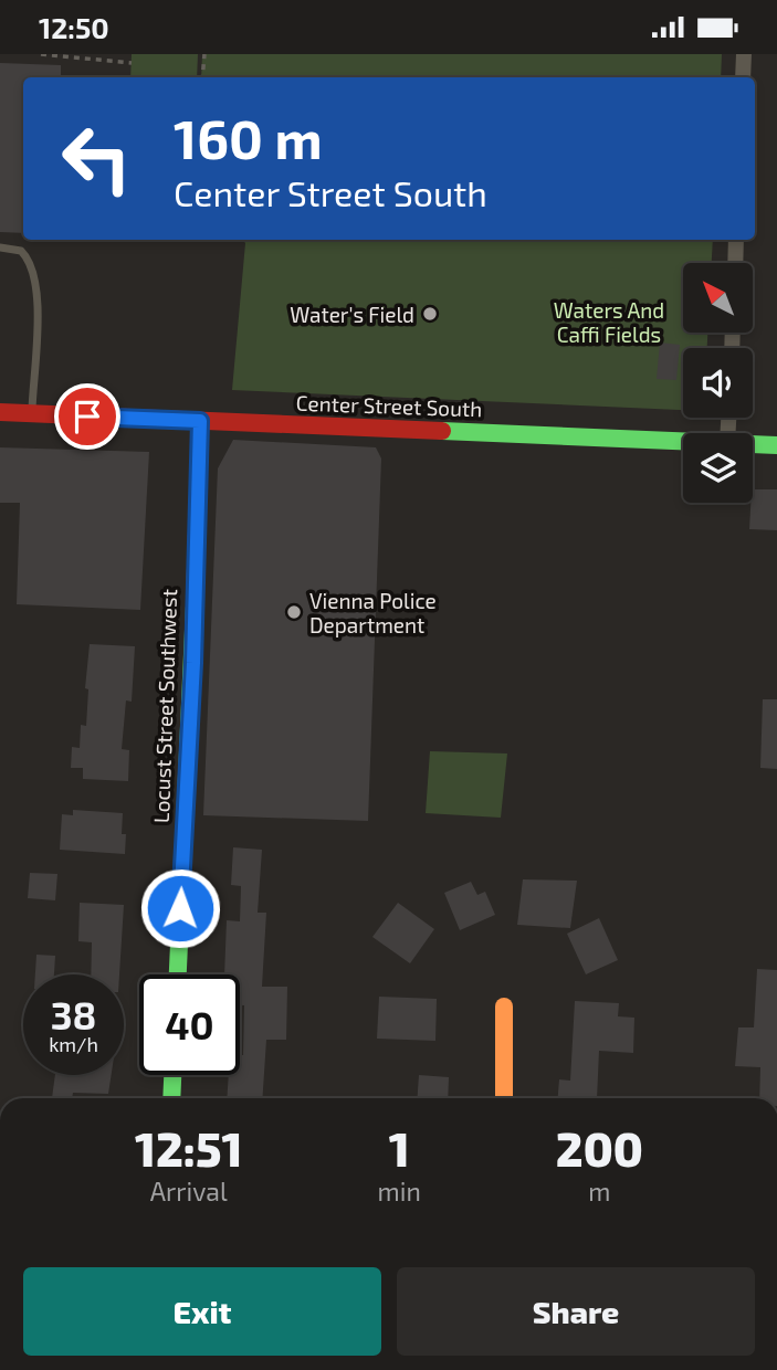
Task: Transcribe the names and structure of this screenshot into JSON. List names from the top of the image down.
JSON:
{
  "streets": {
    "street": ["Center Street South", "Locust Street Southwest"]
  },
  "crossings": [
    ["Center Street South", "Locust Street Southwest"]
  ],
  "parks": ["Waters And Caffi Fields"],
  "places": ["Water's Field", "Vienna Police Department"],
  "north": "top left",
  "page": {
    "status": "12:50",
    "turn": ["160 m", "Center Street South"],
    "speed": "38 km/h",
    "limit": "40",
    "eta": [
      "12:51",
      "Arrival",
      "1",
      "min",
      "200",
      "m"
    ],
    "buttons": ["Exit", "Share"]
  }
}
